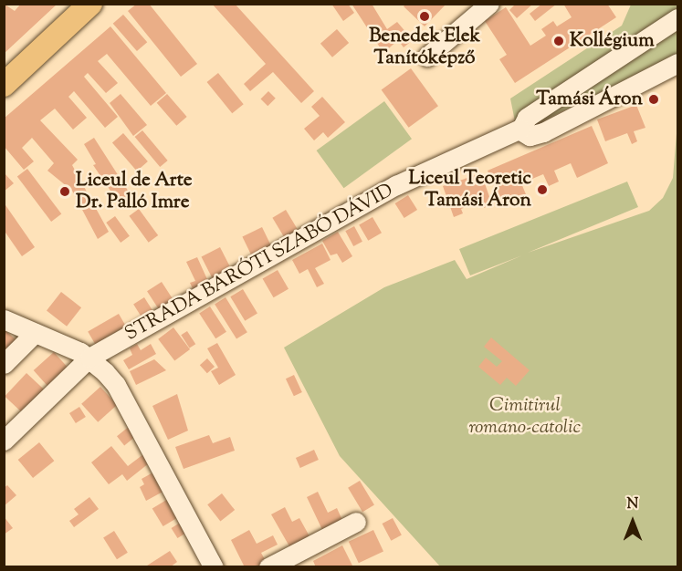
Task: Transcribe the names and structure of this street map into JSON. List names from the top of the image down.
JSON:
{
  "streets": {
    "street": ["STRADA BARÓTI SZABÓ DÁVID"]
  },
  "parks": ["Cimitirul romano-catolic"],
  "places": [
    "Benedek Elek Tanítóképző",
    "Kollégium",
    "Tamási Áron",
    "Liceul Teoretic Tamási Áron",
    "Liceul de Arte Dr. Palló Imre"
  ],
  "north": "top"
}
